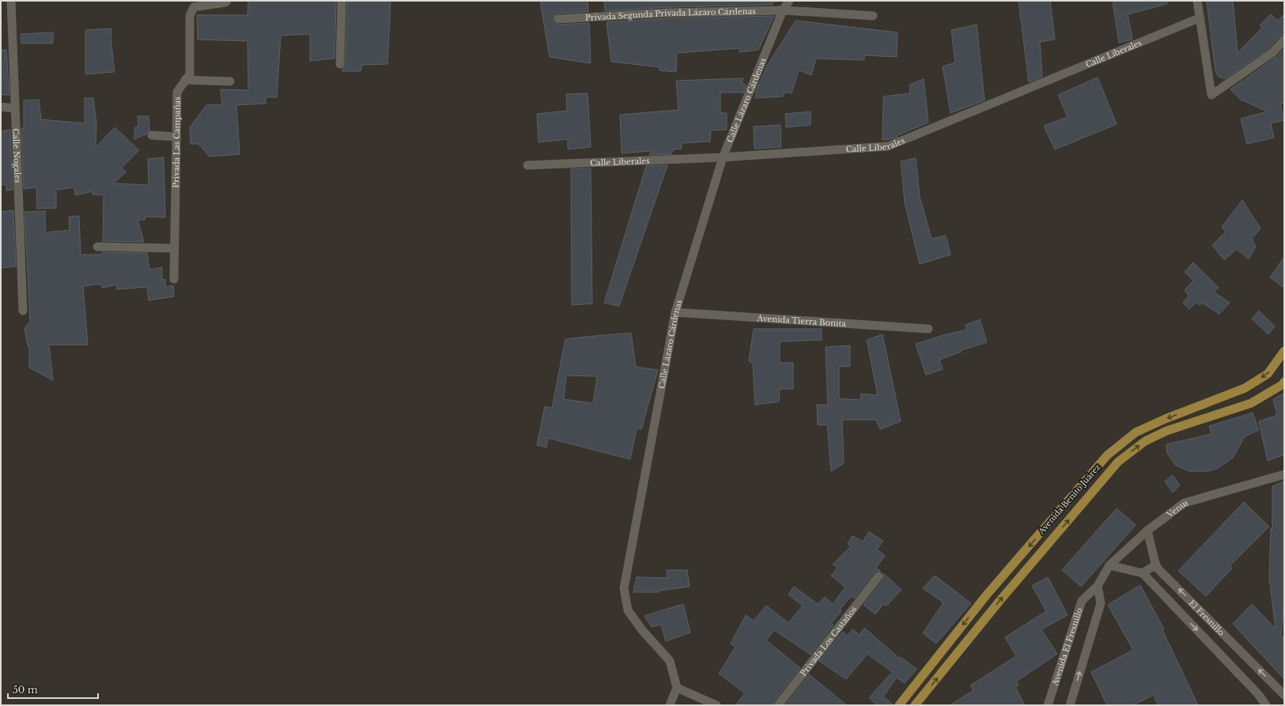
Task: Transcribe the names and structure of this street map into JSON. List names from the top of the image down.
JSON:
{
  "streets": {
    "main road": ["Avenida Benito Juárez"],
    "street": [
      "Privada Segunda Privada Lázaro Cárdenas",
      "Calle Liberales",
      "Calle Lázaro Cárdenas",
      "Privada Las Campañas",
      "Calle Nogales",
      "Avenida Tierra Bonita",
      "Venus",
      "El Fresnillo",
      "Privada Los Castaños",
      "Avenida El Fresnillo"
    ]
  },
  "crossings": [
    ["Privada Segunda Privada Lázaro Cárdenas", "Calle Lázaro Cárdenas"],
    ["Calle Liberales", "Calle Lázaro Cárdenas"],
    ["Calle Lázaro Cárdenas", "Avenida Tierra Bonita"],
    ["Venus", "El Fresnillo"],
    ["Venus", "Avenida El Fresnillo"]
  ],
  "scale_bar": "50 m"
}
